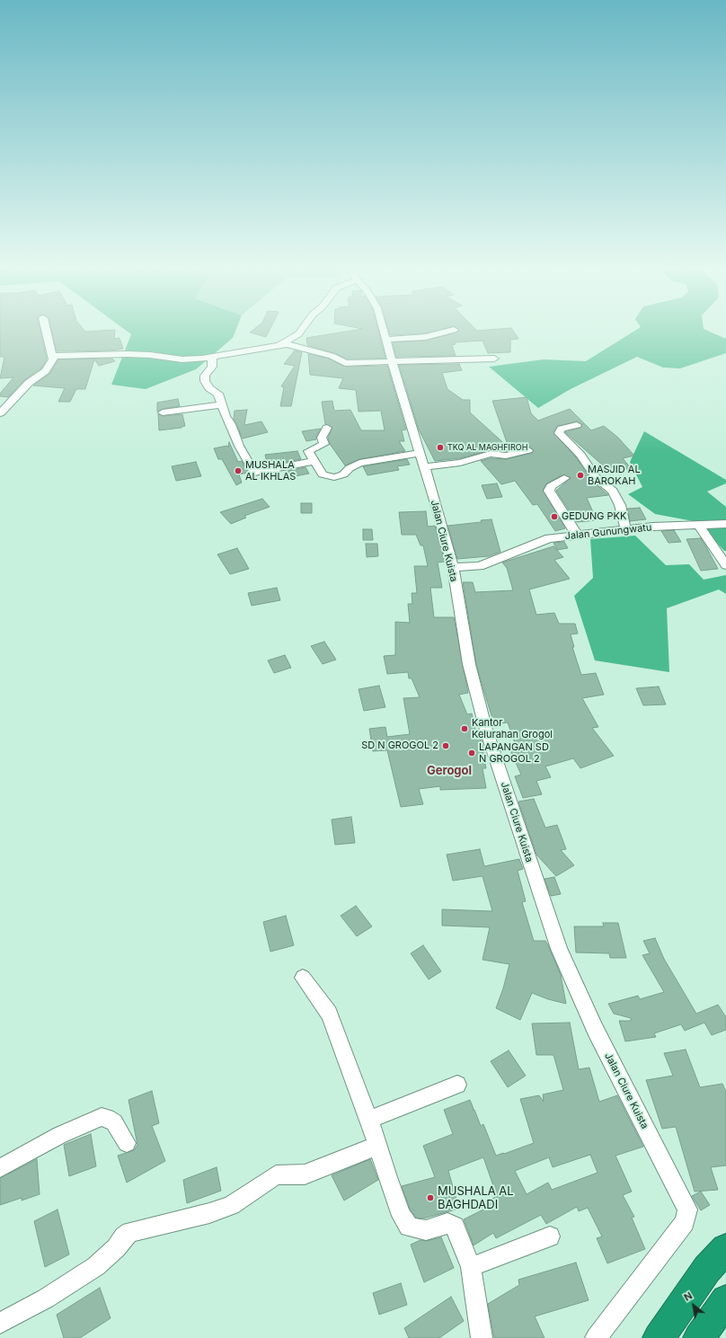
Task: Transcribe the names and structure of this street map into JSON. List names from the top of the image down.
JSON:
{
  "streets": {
    "street": ["Jalan Gunungwatu", "Jalan Ciure Kuista"]
  },
  "crossings": [
    ["Jalan Gunungwatu", "Jalan Ciure Kuista"]
  ],
  "districts": ["Gerogol"],
  "places": [
    "TKQ AL MAGHFIROH",
    "MUSHALA AL IKHLAS",
    "MASJID AL BAROKAH",
    "GEDUNG PKK",
    "Kantor Kelurahan Grogol",
    "SD N GROGOL 2",
    "LAPANGAN SD N GROGOL 2",
    "MUSHALA AL BAGHDADI"
  ],
  "north": "top left"
}
